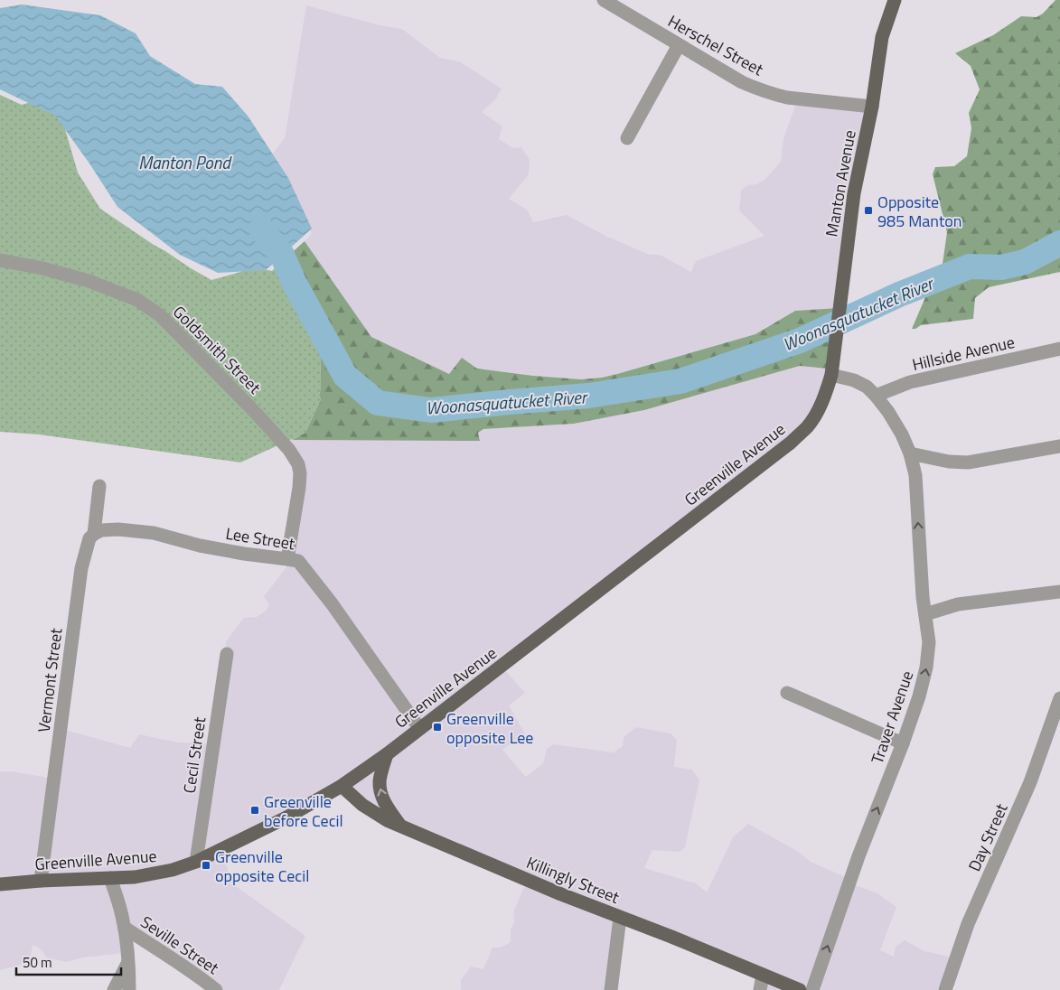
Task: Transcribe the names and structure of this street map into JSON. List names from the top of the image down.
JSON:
{
  "streets": {
    "main road": ["Manton Avenue", "Greenville Avenue", "Killingly Street"],
    "street": [
      "Herschel Street",
      "Goldsmith Street",
      "Hillside Avenue",
      "Lee Street",
      "Vermont Street",
      "Traver Avenue",
      "Cecil Street",
      "Day Street",
      "Seville Street"
    ]
  },
  "crossings": [
    ["Herschel Street", "Manton Avenue"],
    ["Manton Avenue", "Greenville Avenue"],
    ["Manton Avenue", "Traver Avenue"],
    ["Goldsmith Street", "Lee Street"],
    ["Hillside Avenue", "Traver Avenue"],
    ["Greenville Avenue", "Lee Street"],
    ["Greenville Avenue", "Vermont Street"],
    ["Greenville Avenue", "Traver Avenue"],
    ["Greenville Avenue", "Cecil Street"],
    ["Greenville Avenue", "Killingly Street"],
    ["Lee Street", "Vermont Street"]
  ],
  "one_way": ["Traver Avenue"],
  "water": ["Manton Pond", "Woonasquatucket River"],
  "places": {
    "transit": [
      "Opposite 985 Manton",
      "Greenville opposite Lee",
      "Greenville before Cecil",
      "Greenville opposite Cecil"
    ]
  },
  "scale_bar": "50 m"
}
